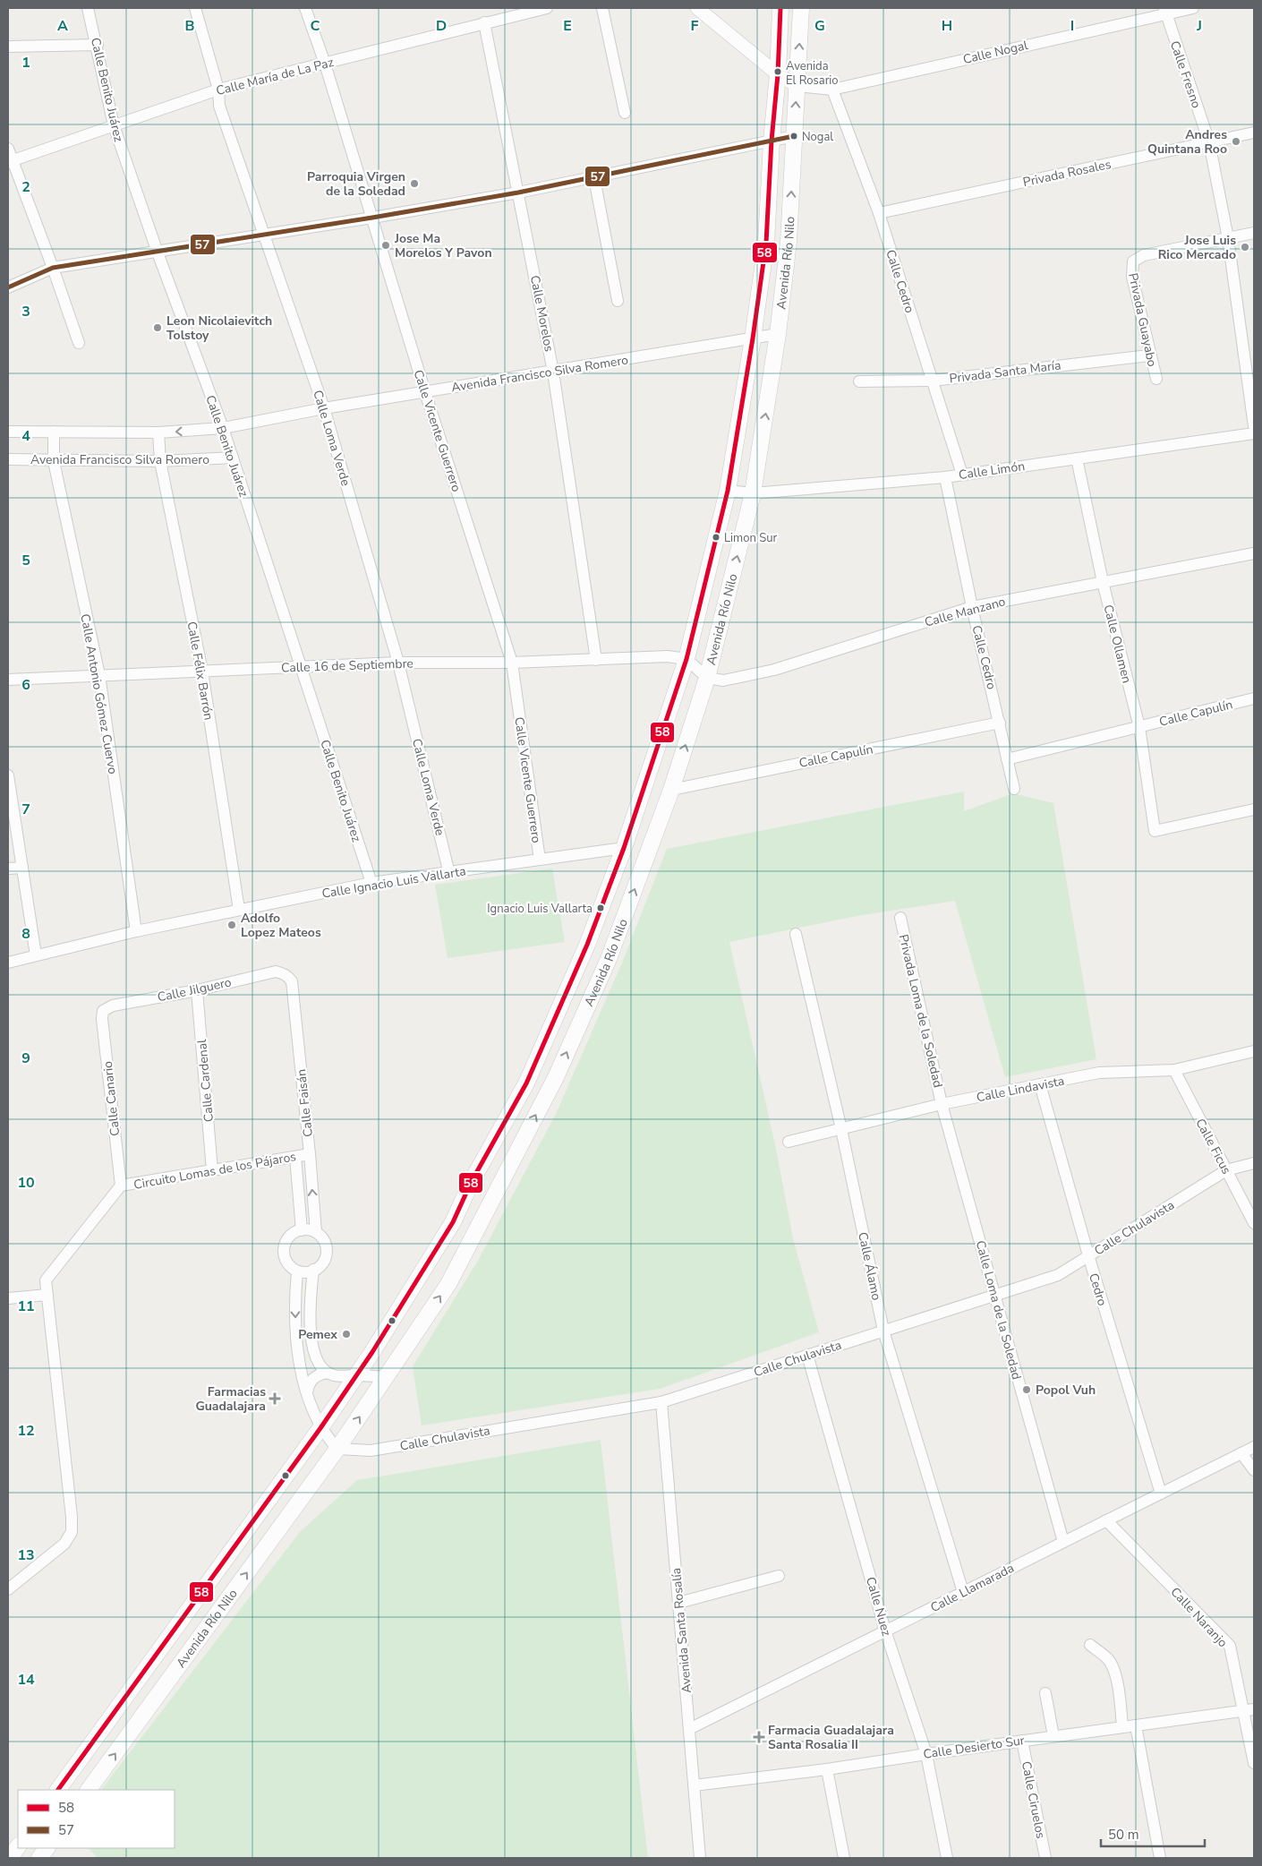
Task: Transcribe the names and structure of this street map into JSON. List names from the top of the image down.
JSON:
{
  "streets": {
    "main road": ["Avenida Río Nilo"],
    "street": [
      "Calle Nogal",
      "Calle Fresno",
      "Calle María de La Paz",
      "Calle Benito Juárez",
      "Privada Rosales",
      "Calle Cedro",
      "Calle Morelos",
      "Privada Guayabo",
      "Privada Santa María",
      "Avenida Francisco Silva Romero",
      "Calle Vicente Guerrero",
      "Calle Loma Verde",
      "Calle Limón",
      "Calle Manzano",
      "Calle Ollamen",
      "Calle 16 de Septiembre",
      "Calle Félix Barrón",
      "Calle Antonio Gómez Cuervo",
      "Calle Capulín",
      "Calle Ignacio Luis Vallarta",
      "Calle Jilguero",
      "Privada Loma de la Soledad",
      "Calle Cardenal",
      "Calle Lindavista",
      "Calle Canario",
      "Calle Faisán",
      "Calle Ficus",
      "Circuito Lomas de los Pájaros",
      "Calle Chulavista",
      "Calle Álamo",
      "Cedro",
      "Calle Loma de la Soledad",
      "Calle Llamarada",
      "Calle Nuez",
      "Calle Naranjo",
      "Avenida Santa Rosalía",
      "Calle Desierto Sur",
      "Calle Ciruelos"
    ]
  },
  "crossings": [
    ["Calle Nogal", "Calle Fresno"],
    ["Calle Nogal", "Avenida Río Nilo"],
    ["Calle Nogal", "Calle Cedro"],
    ["Calle Fresno", "Privada Rosales"],
    ["Calle Fresno", "Privada Guayabo"],
    ["Calle María de La Paz", "Calle Benito Juárez"],
    ["Calle María de La Paz", "Calle Morelos"],
    ["Calle María de La Paz", "Calle Vicente Guerrero"],
    ["Calle María de La Paz", "Calle Loma Verde"],
    ["Calle Benito Juárez", "Avenida Francisco Silva Romero"],
    ["Calle Benito Juárez", "Calle 16 de Septiembre"],
    ["Calle Benito Juárez", "Calle Ignacio Luis Vallarta"],
    ["Privada Rosales", "Calle Cedro"],
    ["Avenida Río Nilo", "Avenida Francisco Silva Romero"],
    ["Avenida Río Nilo", "Calle Limón"],
    ["Avenida Río Nilo", "Calle Manzano"],
    ["Avenida Río Nilo", "Calle 16 de Septiembre"],
    ["Avenida Río Nilo", "Calle Capulín"],
    ["Avenida Río Nilo", "Calle Ignacio Luis Vallarta"],
    ["Avenida Río Nilo", "Calle Chulavista"],
    ["Calle Cedro", "Privada Santa María"],
    ["Calle Cedro", "Calle Limón"],
    ["Calle Cedro", "Calle Manzano"],
    ["Calle Cedro", "Calle Capulín"],
    ["Calle Morelos", "Avenida Francisco Silva Romero"],
    ["Calle Morelos", "Calle 16 de Septiembre"],
    ["Privada Guayabo", "Privada Santa María"],
    ["Avenida Francisco Silva Romero", "Calle Vicente Guerrero"],
    ["Avenida Francisco Silva Romero", "Calle Loma Verde"],
    ["Avenida Francisco Silva Romero", "Calle Félix Barrón"],
    ["Avenida Francisco Silva Romero", "Calle Antonio Gómez Cuervo"],
    ["Calle Vicente Guerrero", "Calle 16 de Septiembre"],
    ["Calle Vicente Guerrero", "Calle Ignacio Luis Vallarta"],
    ["Calle Loma Verde", "Calle 16 de Septiembre"],
    ["Calle Loma Verde", "Calle Ignacio Luis Vallarta"],
    ["Calle Limón", "Calle Ollamen"],
    ["Calle Manzano", "Calle Ollamen"],
    ["Calle Ollamen", "Calle Capulín"],
    ["Calle 16 de Septiembre", "Calle Félix Barrón"],
    ["Calle 16 de Septiembre", "Calle Antonio Gómez Cuervo"],
    ["Calle Félix Barrón", "Calle Ignacio Luis Vallarta"],
    ["Calle Antonio Gómez Cuervo", "Calle Ignacio Luis Vallarta"],
    ["Calle Jilguero", "Calle Cardenal"],
    ["Calle Jilguero", "Calle Canario"],
    ["Calle Jilguero", "Calle Faisán"],
    ["Privada Loma de la Soledad", "Calle Lindavista"],
    ["Privada Loma de la Soledad", "Calle Loma de la Soledad"],
    ["Calle Cardenal", "Circuito Lomas de los Pájaros"],
    ["Calle Lindavista", "Calle Ficus"],
    ["Calle Lindavista", "Calle Álamo"],
    ["Calle Lindavista", "Cedro"],
    ["Calle Lindavista", "Calle Loma de la Soledad"],
    ["Calle Canario", "Circuito Lomas de los Pájaros"],
    ["Calle Faisán", "Circuito Lomas de los Pájaros"],
    ["Calle Ficus", "Calle Chulavista"],
    ["Calle Chulavista", "Calle Álamo"],
    ["Calle Chulavista", "Cedro"],
    ["Calle Chulavista", "Calle Loma de la Soledad"],
    ["Calle Chulavista", "Calle Nuez"],
    ["Calle Chulavista", "Avenida Santa Rosalía"],
    ["Calle Álamo", "Calle Llamarada"],
    ["Cedro", "Calle Llamarada"],
    ["Calle Loma de la Soledad", "Calle Llamarada"],
    ["Calle Llamarada", "Calle Nuez"],
    ["Calle Llamarada", "Calle Naranjo"],
    ["Calle Llamarada", "Avenida Santa Rosalía"],
    ["Calle Nuez", "Calle Desierto Sur"],
    ["Calle Naranjo", "Calle Desierto Sur"],
    ["Avenida Santa Rosalía", "Calle Desierto Sur"],
    ["Calle Desierto Sur", "Calle Ciruelos"]
  ],
  "places": {
    "other": [
      "Avenida El Rosario",
      "Nogal",
      "Andres Quintana Roo",
      "Parroquia Virgen de la Soledad",
      "Jose Ma Morelos Y Pavon",
      "Jose Luis Rico Mercado",
      "Leon Nicolaievitch Tolstoy",
      "Limon Sur",
      "Ignacio Luis Vallarta",
      "Adolfo Lopez Mateos",
      "Pemex",
      "Popol Vuh"
    ],
    "health": ["Farmacias Guadalajara", "Farmacia Guadalajara Santa Rosalia II"]
  },
  "lines": ["transit line 58", "transit line 57"],
  "legend": ["58", "57"],
  "scale_bar": "50 m",
  "grid": {
    "columns": [
      "A",
      "B",
      "C",
      "D",
      "E",
      "F",
      "G",
      "H",
      "I",
      "J"
    ],
    "rows": [
      "1",
      "2",
      "3",
      "4",
      "5",
      "6",
      "7",
      "8",
      "9",
      "10",
      "11",
      "12",
      "13",
      "14"
    ]
  }
}
